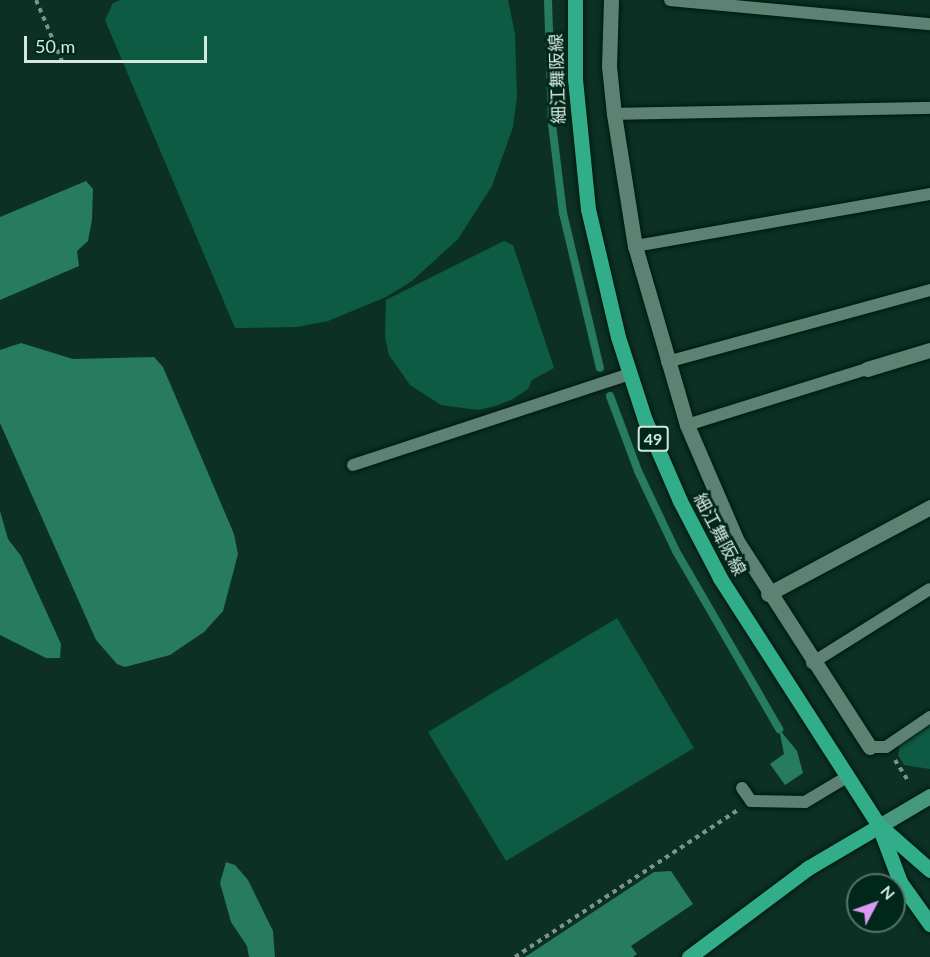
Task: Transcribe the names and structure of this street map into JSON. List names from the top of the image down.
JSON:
{
  "streets": {
    "main road": ["細江舞阪線", "49"]
  },
  "scale_bar": "50 m",
  "north": "top right"
}
